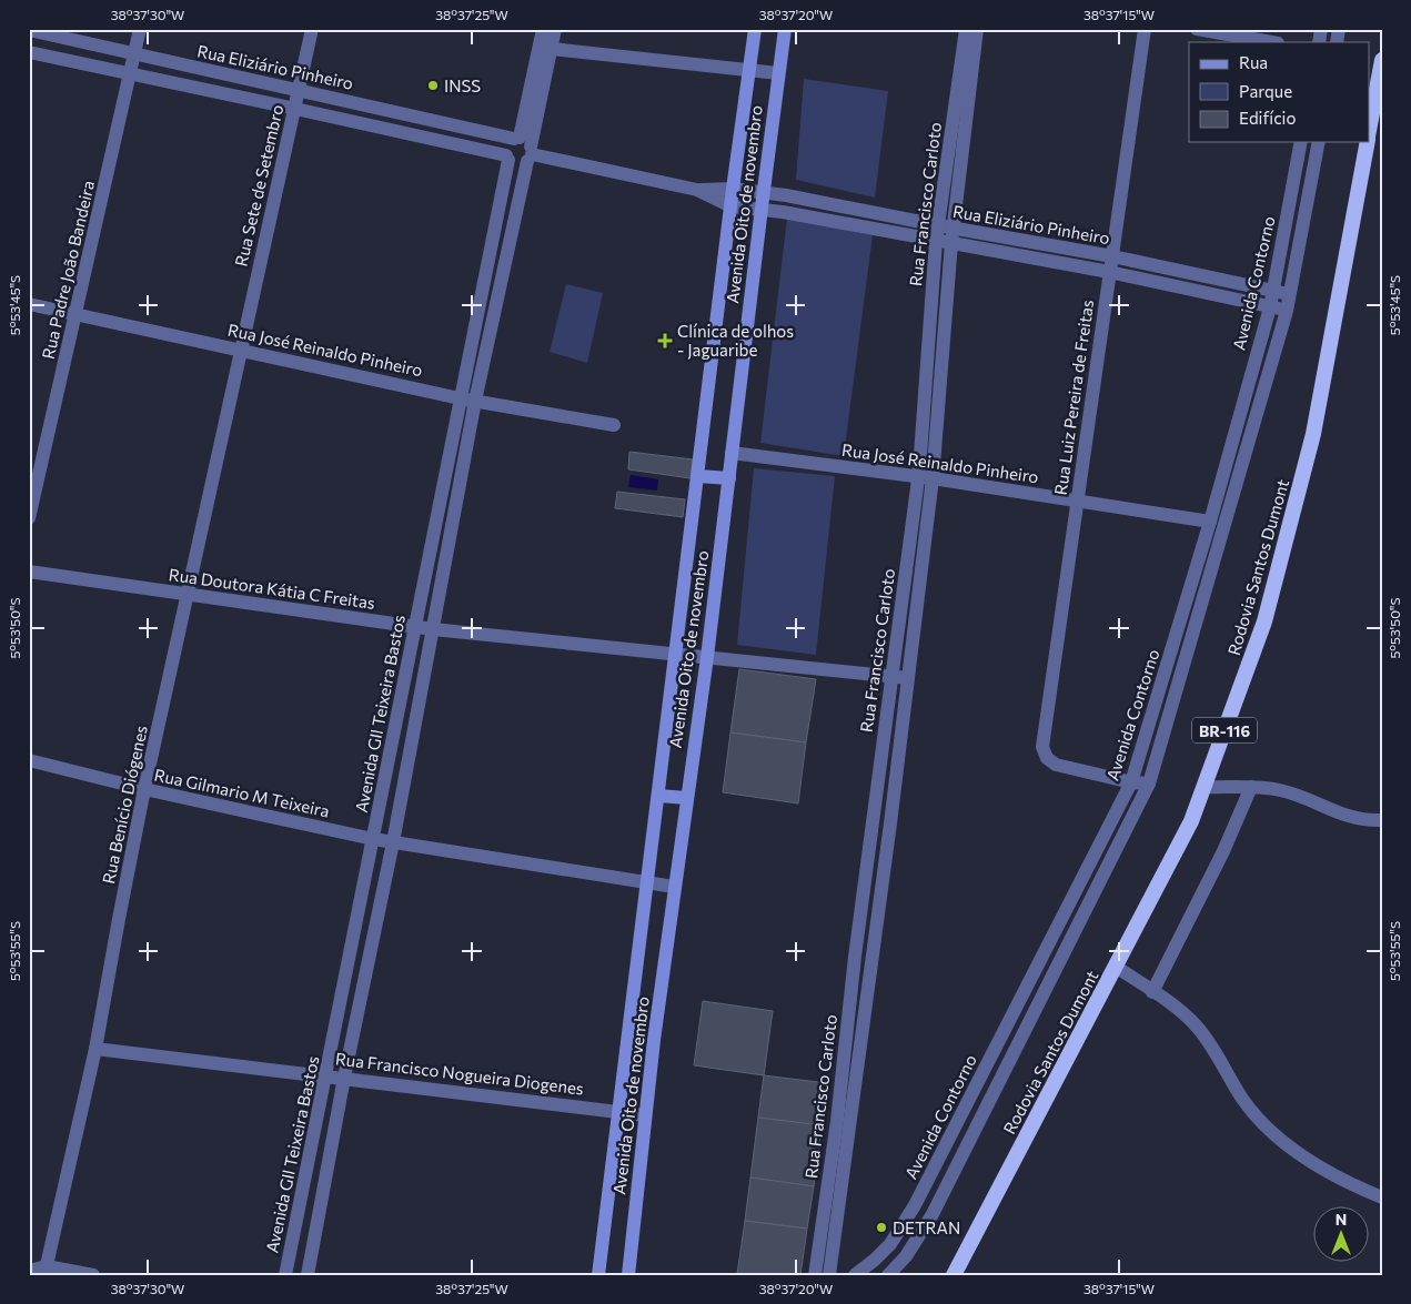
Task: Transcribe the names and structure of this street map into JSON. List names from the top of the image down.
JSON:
{
  "streets": {
    "highway": ["Rodovia Santos Dumont", "BR-116"],
    "main road": ["Avenida Oito de novembro"],
    "street": [
      "Rua Eliziário Pinheiro",
      "Rua Sete de Setembro",
      "Rua Francisco Carloto",
      "Rua Padre João Bandeira",
      "Avenida Contorno",
      "Rua José Reinaldo Pinheiro",
      "Rua Luiz Pereira de Freitas",
      "Rua Doutora Kátia C Freitas",
      "Avenida GIl Teixeira Bastos",
      "Rua Gilmario M Teixeira",
      "Rua Benício Diógenes",
      "Rua Francisco Nogueira Diogenes"
    ]
  },
  "crossings": [
    ["Rua Eliziário Pinheiro", "Rua Sete de Setembro"],
    ["Rua Eliziário Pinheiro", "Avenida Oito de novembro"],
    ["Rua Eliziário Pinheiro", "Rua Francisco Carloto"],
    ["Rua Eliziário Pinheiro", "Rua Padre João Bandeira"],
    ["Rua Eliziário Pinheiro", "Avenida Contorno"],
    ["Rua Eliziário Pinheiro", "Rua Luiz Pereira de Freitas"],
    ["Rua Eliziário Pinheiro", "Avenida GIl Teixeira Bastos"],
    ["Rua Sete de Setembro", "Rua José Reinaldo Pinheiro"],
    ["Rua Sete de Setembro", "Rua Benício Diógenes"],
    ["Avenida Oito de novembro", "Rua José Reinaldo Pinheiro"],
    ["Avenida Oito de novembro", "Rua Doutora Kátia C Freitas"],
    ["Avenida Oito de novembro", "Rua Gilmario M Teixeira"],
    ["Avenida Oito de novembro", "Rua Francisco Nogueira Diogenes"],
    ["Rua Francisco Carloto", "Rua José Reinaldo Pinheiro"],
    ["Rua Francisco Carloto", "Rua Doutora Kátia C Freitas"],
    ["Rua Padre João Bandeira", "Rua José Reinaldo Pinheiro"],
    ["Avenida Contorno", "Rua José Reinaldo Pinheiro"],
    ["Avenida Contorno", "Rua Luiz Pereira de Freitas"],
    ["Rua José Reinaldo Pinheiro", "Rua Luiz Pereira de Freitas"],
    ["Rua José Reinaldo Pinheiro", "Avenida GIl Teixeira Bastos"],
    ["Rua José Reinaldo Pinheiro", "Rua Benício Diógenes"],
    ["Rua Doutora Kátia C Freitas", "Avenida GIl Teixeira Bastos"],
    ["Rua Doutora Kátia C Freitas", "Rua Benício Diógenes"],
    ["Avenida GIl Teixeira Bastos", "Rua Gilmario M Teixeira"],
    ["Avenida GIl Teixeira Bastos", "Rua Francisco Nogueira Diogenes"],
    ["Rua Gilmario M Teixeira", "Rua Benício Diógenes"],
    ["Rua Benício Diógenes", "Rua Francisco Nogueira Diogenes"]
  ],
  "places": {
    "other": ["INSS", "DETRAN"],
    "health": ["Clínica de olhos - Jaguaribe"]
  },
  "legend": ["Rua", "Parque", "Edifício"],
  "north": "top",
  "coordinates": [
    "38°37'30\"W",
    "38°37'25\"W",
    "38°37'20\"W",
    "38°37'15\"W",
    "5°53'45\"S",
    "5°53'50\"S",
    "5°53'55\"S"
  ]
}
